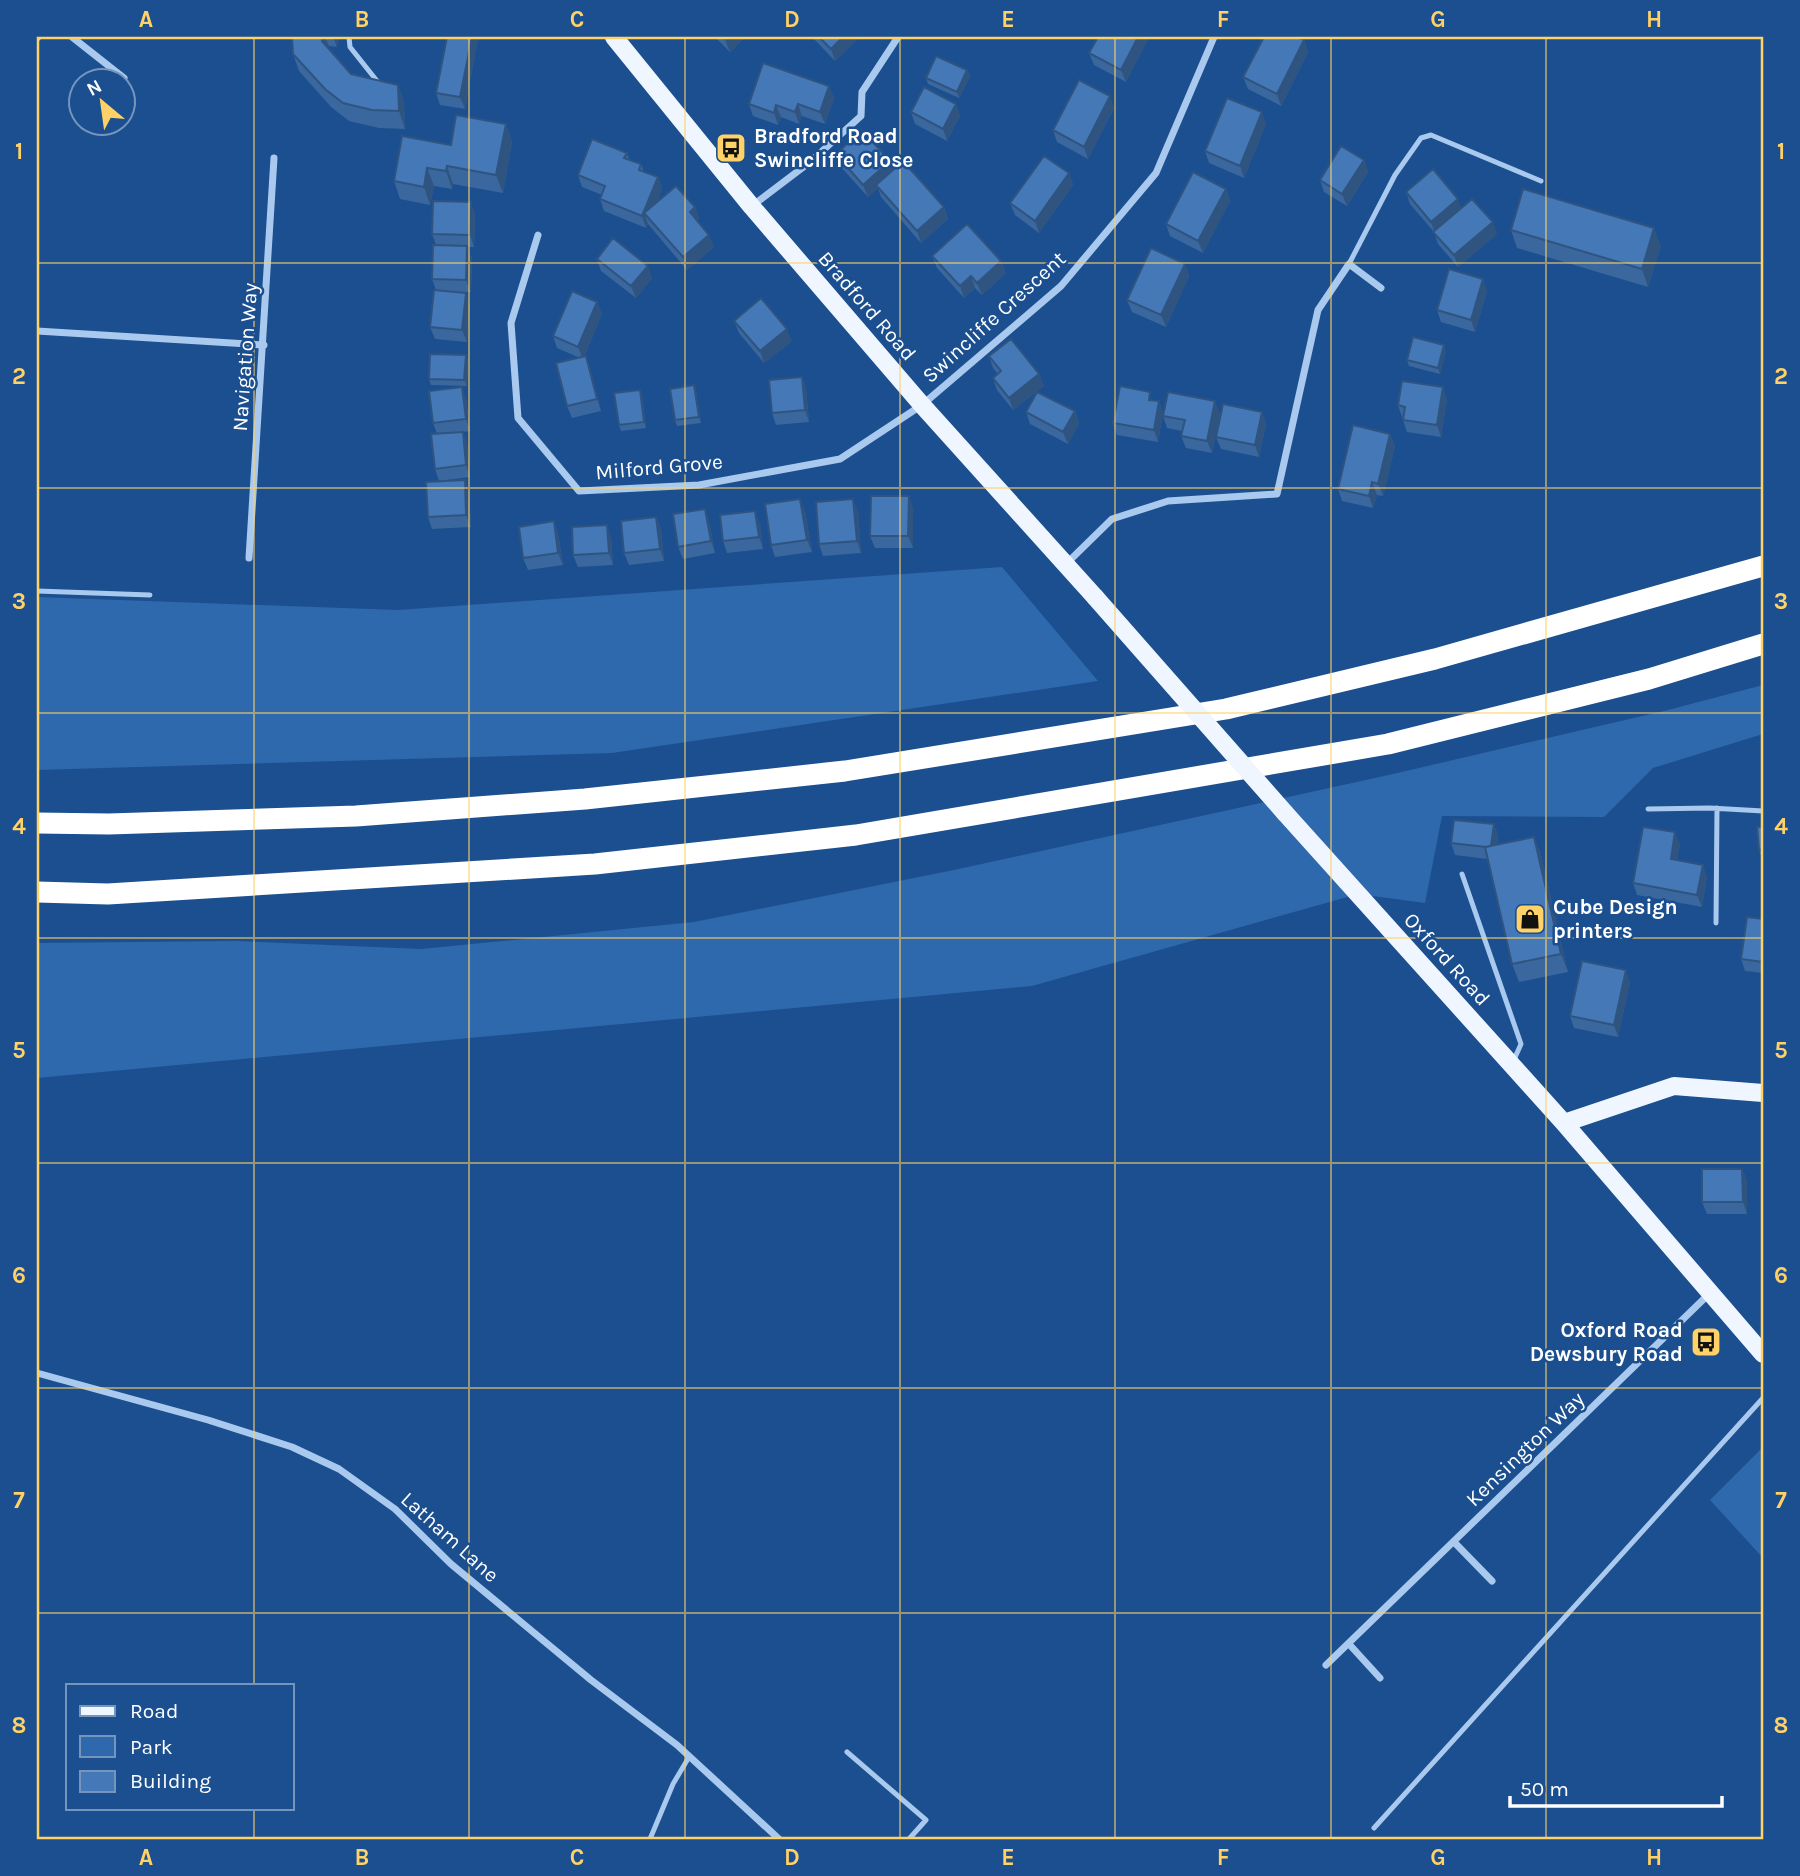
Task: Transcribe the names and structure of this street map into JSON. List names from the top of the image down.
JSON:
{
  "streets": {
    "main road": ["Bradford Road", "Oxford Road"],
    "street": [
      "Swincliffe Crescent",
      "Navigation Way",
      "Milford Grove",
      "Kensington Way",
      "Latham Lane"
    ]
  },
  "crossings": [
    ["Bradford Road", "Swincliffe Crescent"],
    ["Bradford Road", "Milford Grove"],
    ["Bradford Road", "Oxford Road"],
    ["Swincliffe Crescent", "Milford Grove"],
    ["Oxford Road", "Kensington Way"]
  ],
  "places": {
    "bus stop": ["Bradford Road Swincliffe Close", "Oxford Road Dewsbury Road"],
    "shop": ["Cube Design printers"]
  },
  "legend": ["Road", "Park", "Building"],
  "scale_bar": "50 m",
  "north": "top left",
  "grid": {
    "columns": [
      "A",
      "B",
      "C",
      "D",
      "E",
      "F",
      "G",
      "H"
    ],
    "rows": [
      "1",
      "2",
      "3",
      "4",
      "5",
      "6",
      "7",
      "8"
    ]
  }
}
